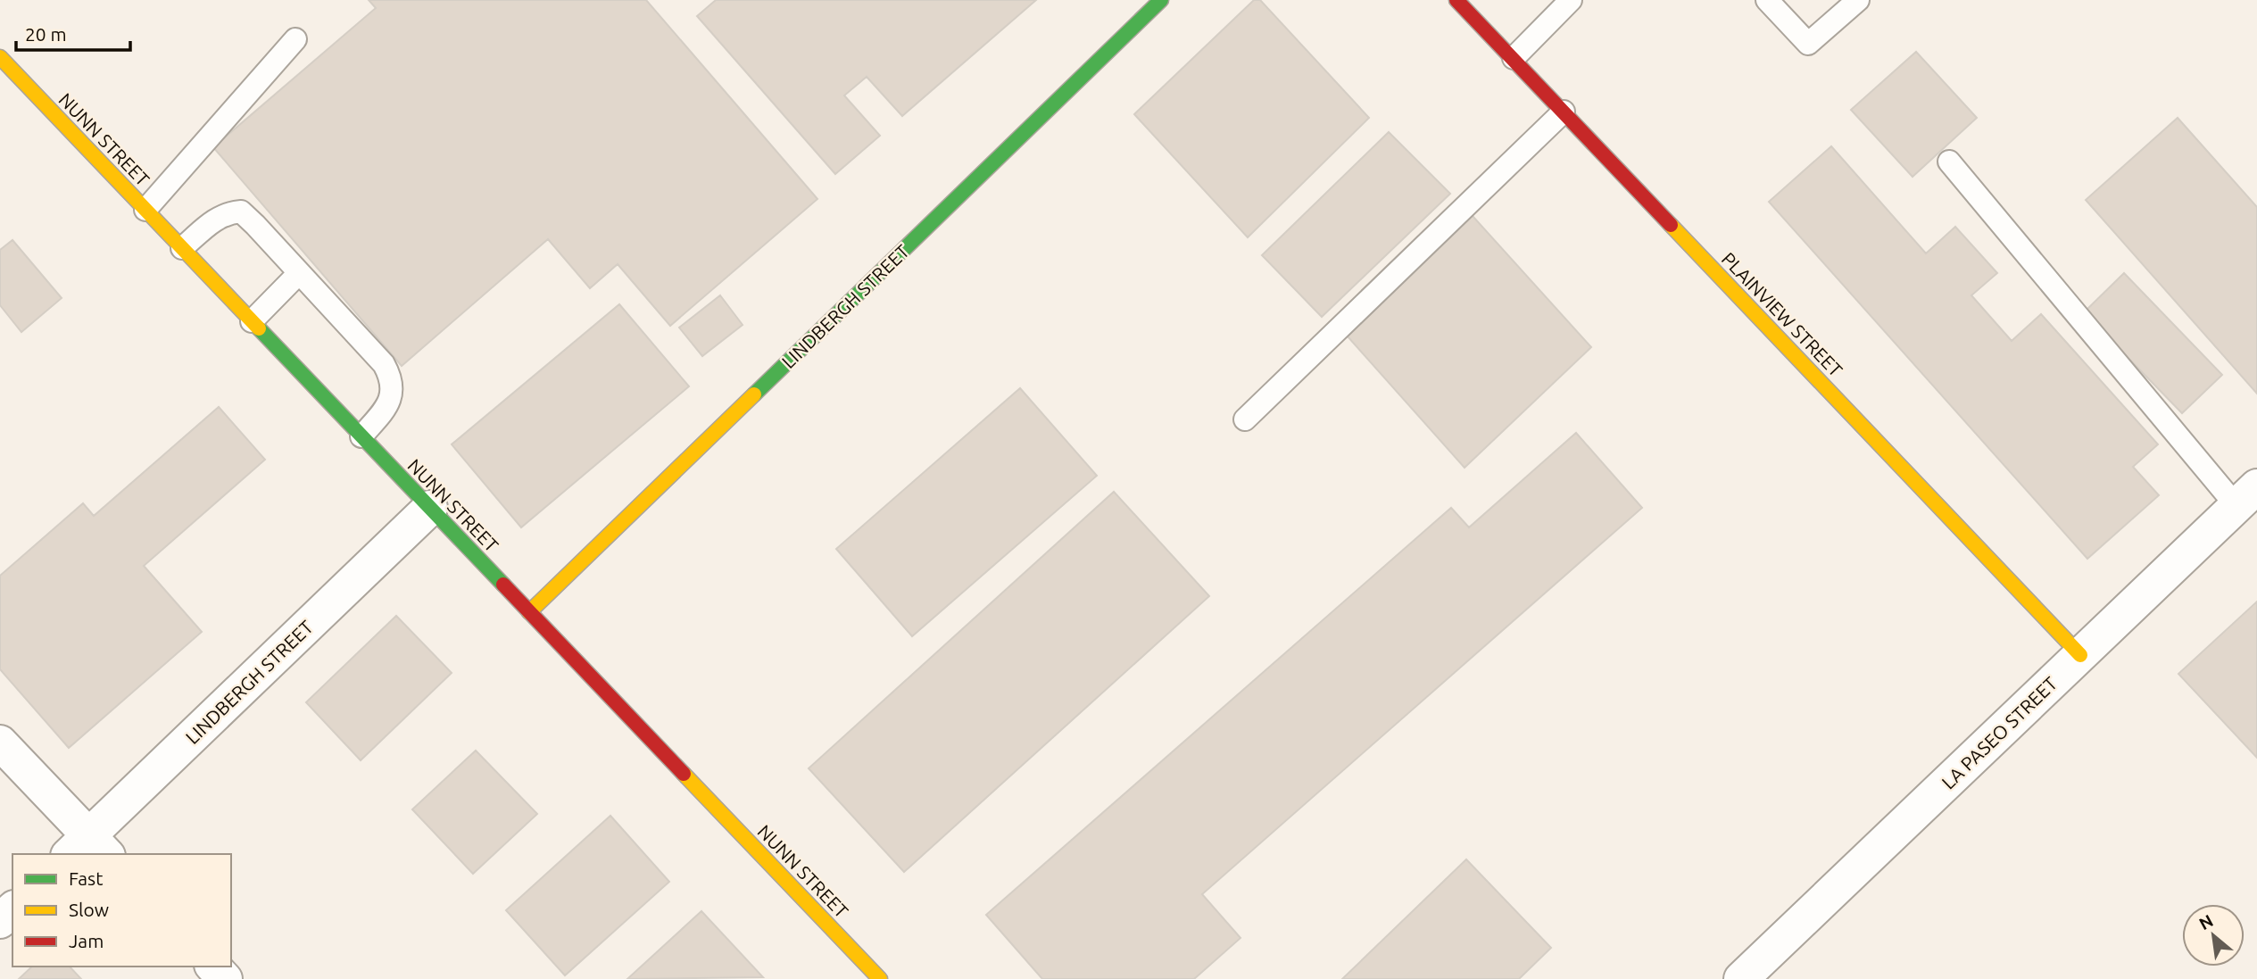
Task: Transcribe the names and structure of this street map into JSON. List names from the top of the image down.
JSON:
{
  "streets": {
    "street": [
      "NUNN STREET",
      "LINDBERGH STREET",
      "PLAINVIEW STREET",
      "LA PASEO STREET"
    ]
  },
  "crossings": [
    ["NUNN STREET", "LINDBERGH STREET"],
    ["PLAINVIEW STREET", "LA PASEO STREET"]
  ],
  "legend": ["Fast", "Slow", "Jam"],
  "scale_bar": "20 m",
  "north": "top left"
}
